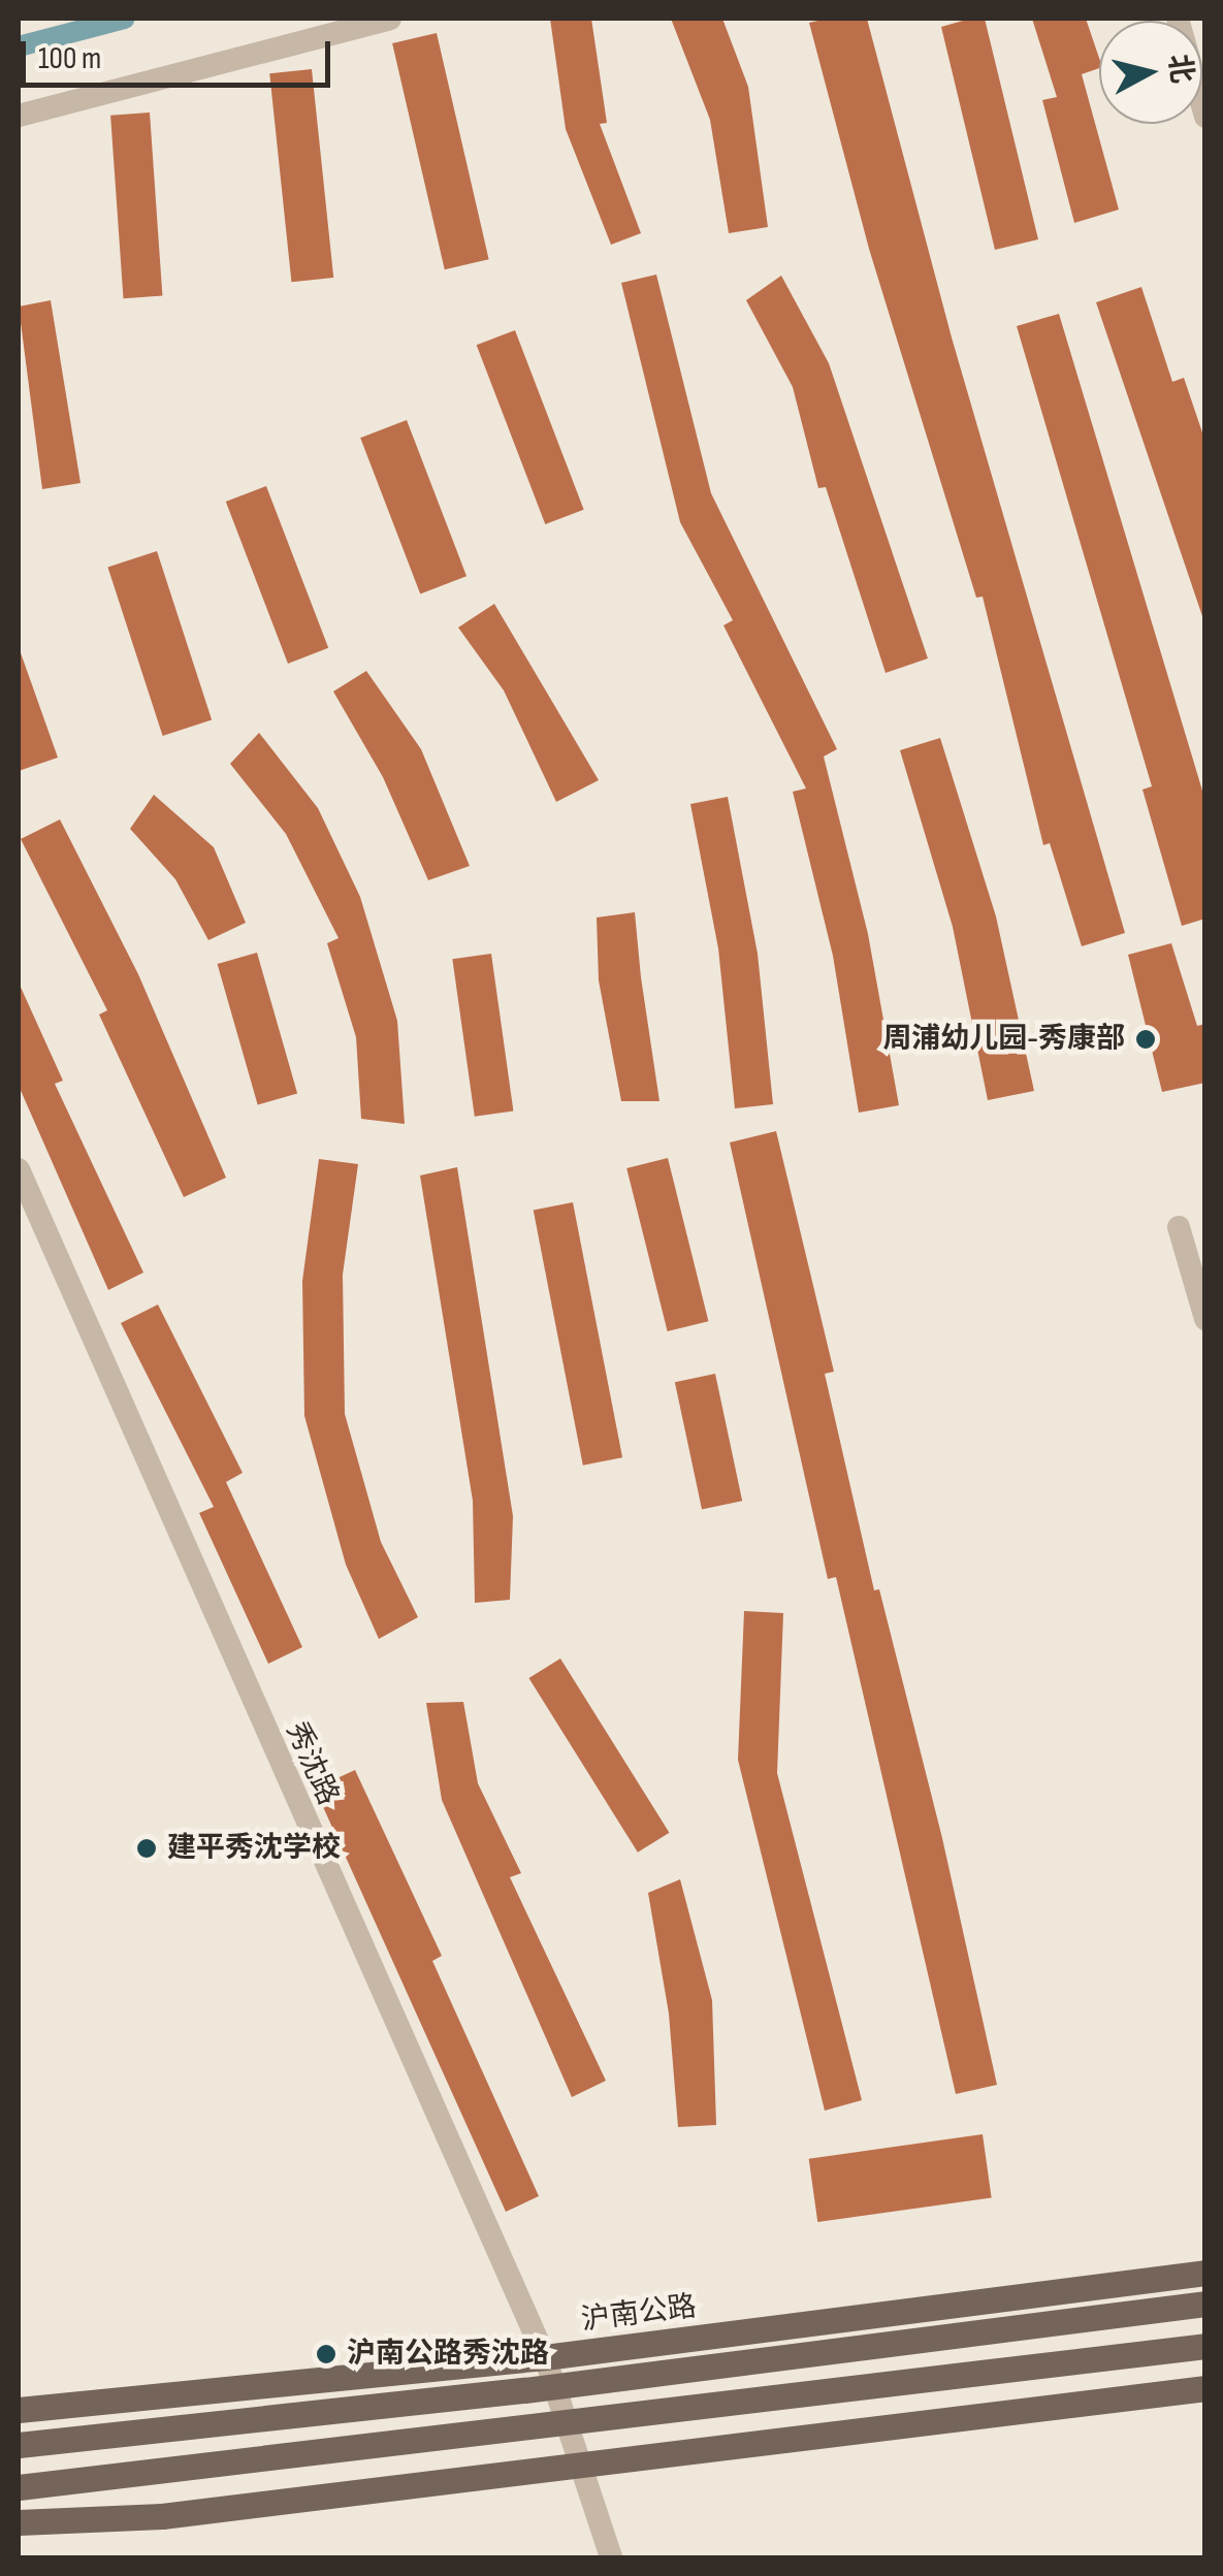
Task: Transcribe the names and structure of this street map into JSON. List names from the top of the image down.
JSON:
{
  "streets": {
    "main road": ["沪南公路"],
    "street": ["秀沈路"]
  },
  "crossings": [
    ["秀沈路", "沪南公路"]
  ],
  "places": ["周浦幼儿园-秀康部", "建平秀沈学校", "沪南公路秀沈路"],
  "scale_bar": "100 m",
  "north": "right"
}
